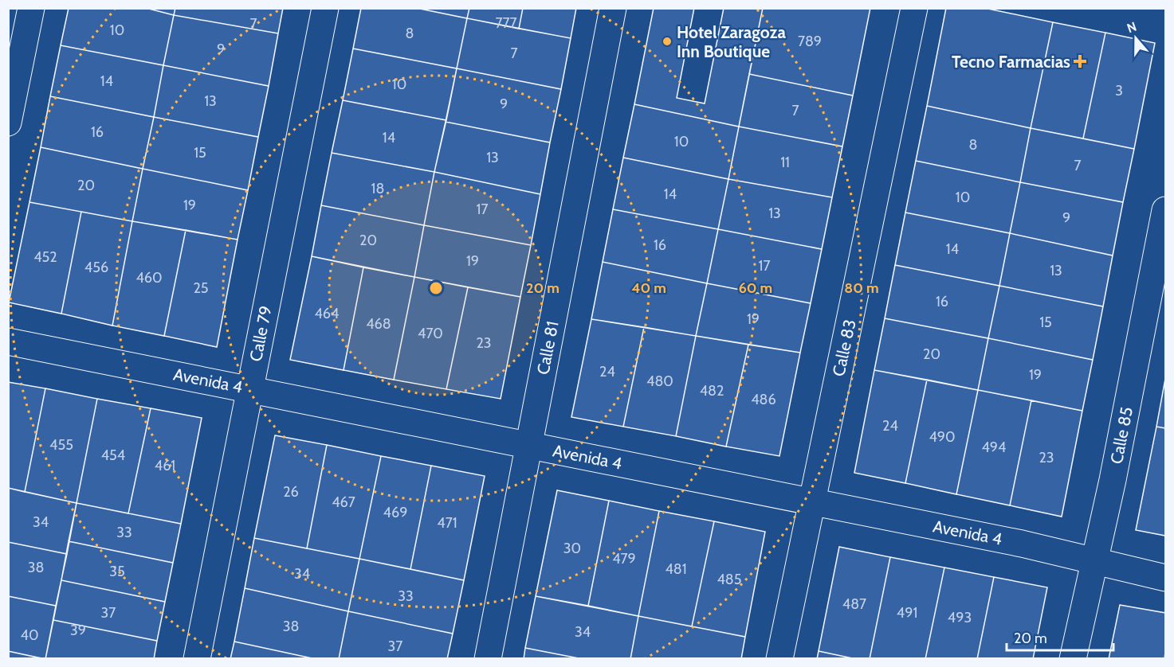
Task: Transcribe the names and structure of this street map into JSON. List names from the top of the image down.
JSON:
{
  "streets": {
    "street": [
      "Calle 79",
      "Calle 81",
      "Calle 83",
      "Avenida 4",
      "Calle 85"
    ]
  },
  "crossings": [
    ["Calle 79", "Avenida 4"],
    ["Calle 81", "Avenida 4"],
    ["Calle 83", "Avenida 4"],
    ["Avenida 4", "Calle 85"]
  ],
  "places": {
    "other": ["Hotel Zaragoza Inn Boutique"],
    "health": ["Tecno Farmacias"]
  },
  "house_numbers": [
    "777",
    "7",
    "10",
    "8",
    "789",
    "9",
    "7",
    "14",
    "10",
    "3",
    "13",
    "9",
    "7",
    "16",
    "14",
    "10",
    "8",
    "15",
    "13",
    "11",
    "7",
    "20",
    "18",
    "14",
    "10",
    "19",
    "17",
    "13",
    "9",
    "20",
    "16",
    "14",
    "452",
    "19",
    "17",
    "456",
    "13",
    "460",
    "25",
    "16",
    "464",
    "19",
    "15",
    "468",
    "470",
    "23",
    "20",
    "24",
    "19",
    "480",
    "482",
    "486",
    "24",
    "490",
    "455",
    "494",
    "454",
    "23",
    "461",
    "26",
    "467",
    "469",
    "34",
    "471",
    "33",
    "30",
    "479",
    "38",
    "481",
    "35",
    "34",
    "485",
    "33",
    "487",
    "37",
    "491",
    "493",
    "38",
    "39",
    "34",
    "40",
    "37"
  ],
  "scale_bar": "20 m",
  "north": "top",
  "rings": [
    "20 m",
    "40 m",
    "60 m",
    "80 m"
  ]
}
